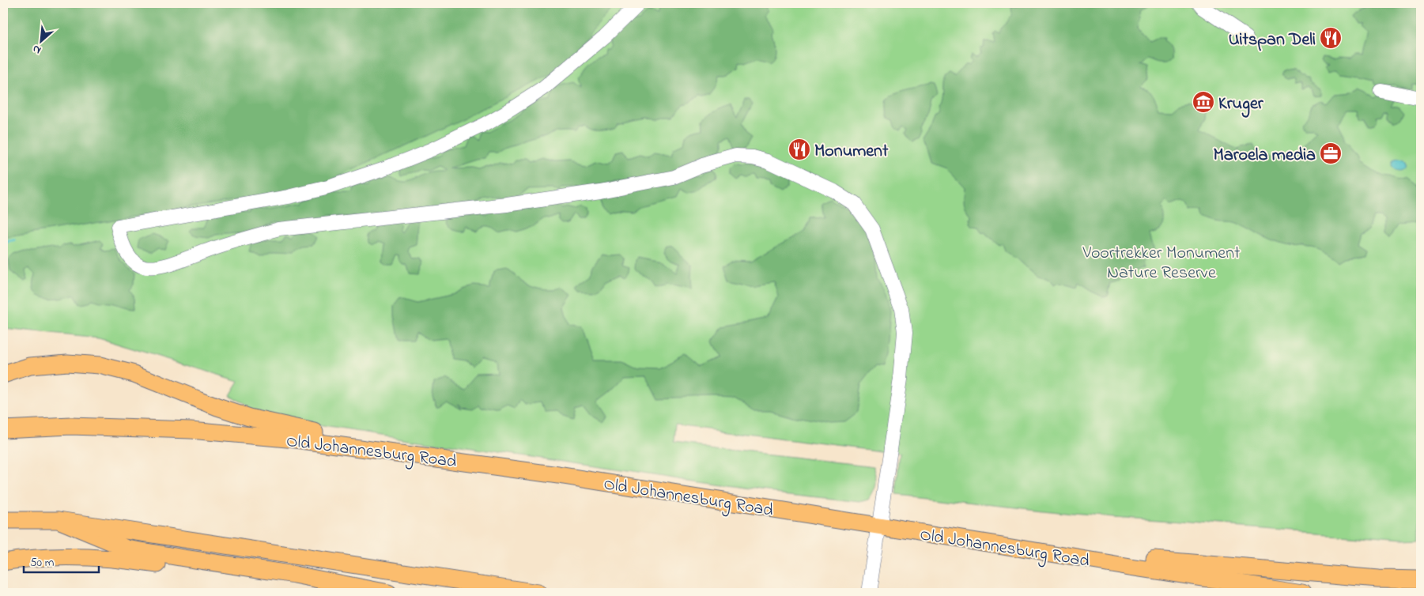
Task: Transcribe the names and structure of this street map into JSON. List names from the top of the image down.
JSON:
{
  "streets": {
    "main road": ["Old Johannesburg Road"]
  },
  "parks": ["Voortrekker Monument Nature Reserve"],
  "places": {
    "restaurant": ["Uitspan Deli", "Monument"],
    "museum": ["Kruger"],
    "office": ["Maroela media"]
  },
  "scale_bar": "50 m",
  "north": "bottom left"
}
